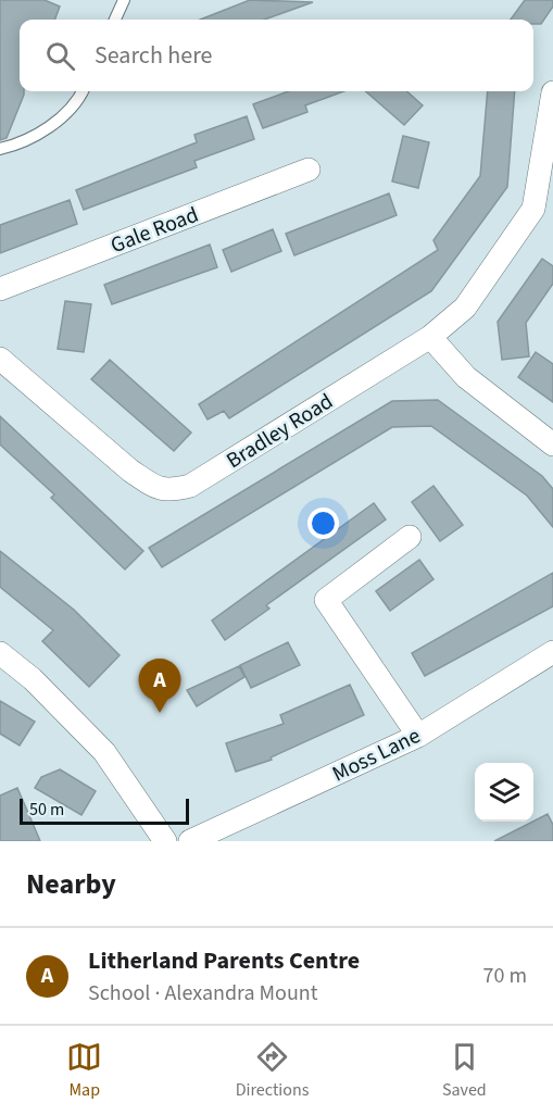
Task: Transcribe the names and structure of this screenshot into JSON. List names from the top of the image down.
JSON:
{
  "streets": {
    "street": ["Gale Road", "Bradley Road", "Moss Lane"]
  },
  "scale_bar": "50 m",
  "page": {
    "search": "Search here",
    "pins": "A",
    "scale": "50 m",
    "heading": "Nearby",
    "list": [
      {
        "mark": "A",
        "name": "Litherland Parents Centre",
        "note": "School · Alexandra Mount",
        "value": "70 m"
      }
    ],
    "nav": ["Map", "Directions", "Saved"]
  }
}
